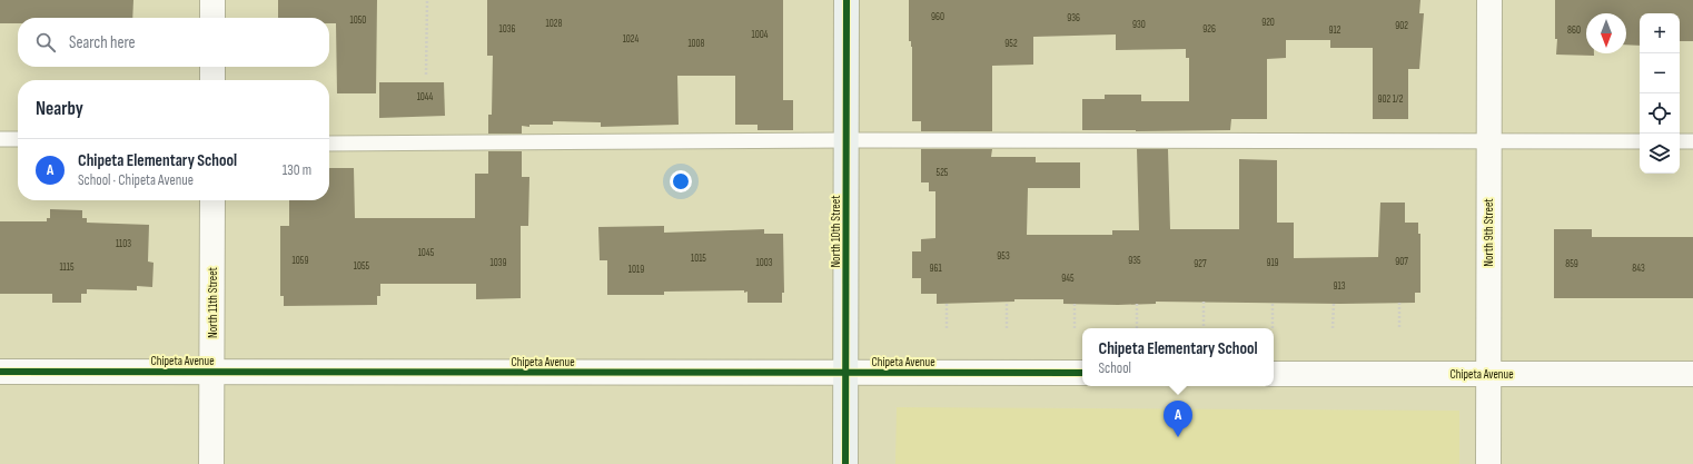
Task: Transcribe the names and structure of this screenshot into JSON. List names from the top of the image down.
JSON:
{
  "streets": {
    "street": [
      "North 10th Street",
      "North 9th Street",
      "North 11th Street",
      "Chipeta Avenue"
    ]
  },
  "crossings": [
    ["North 10th Street", "Chipeta Avenue"],
    ["North 9th Street", "Chipeta Avenue"],
    ["North 11th Street", "Chipeta Avenue"]
  ],
  "house_numbers": [
    "960",
    "936",
    "1050",
    "920",
    "1028",
    "930",
    "902",
    "1036",
    "926",
    "912",
    "860",
    "1004",
    "1024",
    "1008",
    "952",
    "1044",
    "902 1/2",
    "525",
    "1103",
    "1045",
    "953",
    "1015",
    "1059",
    "935",
    "907",
    "1039",
    "1003",
    "919",
    "927",
    "859",
    "1055",
    "1115",
    "961",
    "843",
    "1019",
    "945",
    "913"
  ],
  "north": "bottom",
  "page": {
    "map_buttons": ["+", "−"],
    "search": "Search here",
    "heading": "Nearby",
    "list": [
      {
        "mark": "A",
        "name": "Chipeta Elementary School",
        "note": "School · Chipeta Avenue",
        "value": "130 m"
      }
    ],
    "popup": ["Chipeta Elementary School", "School"],
    "pins": "A"
  }
}
